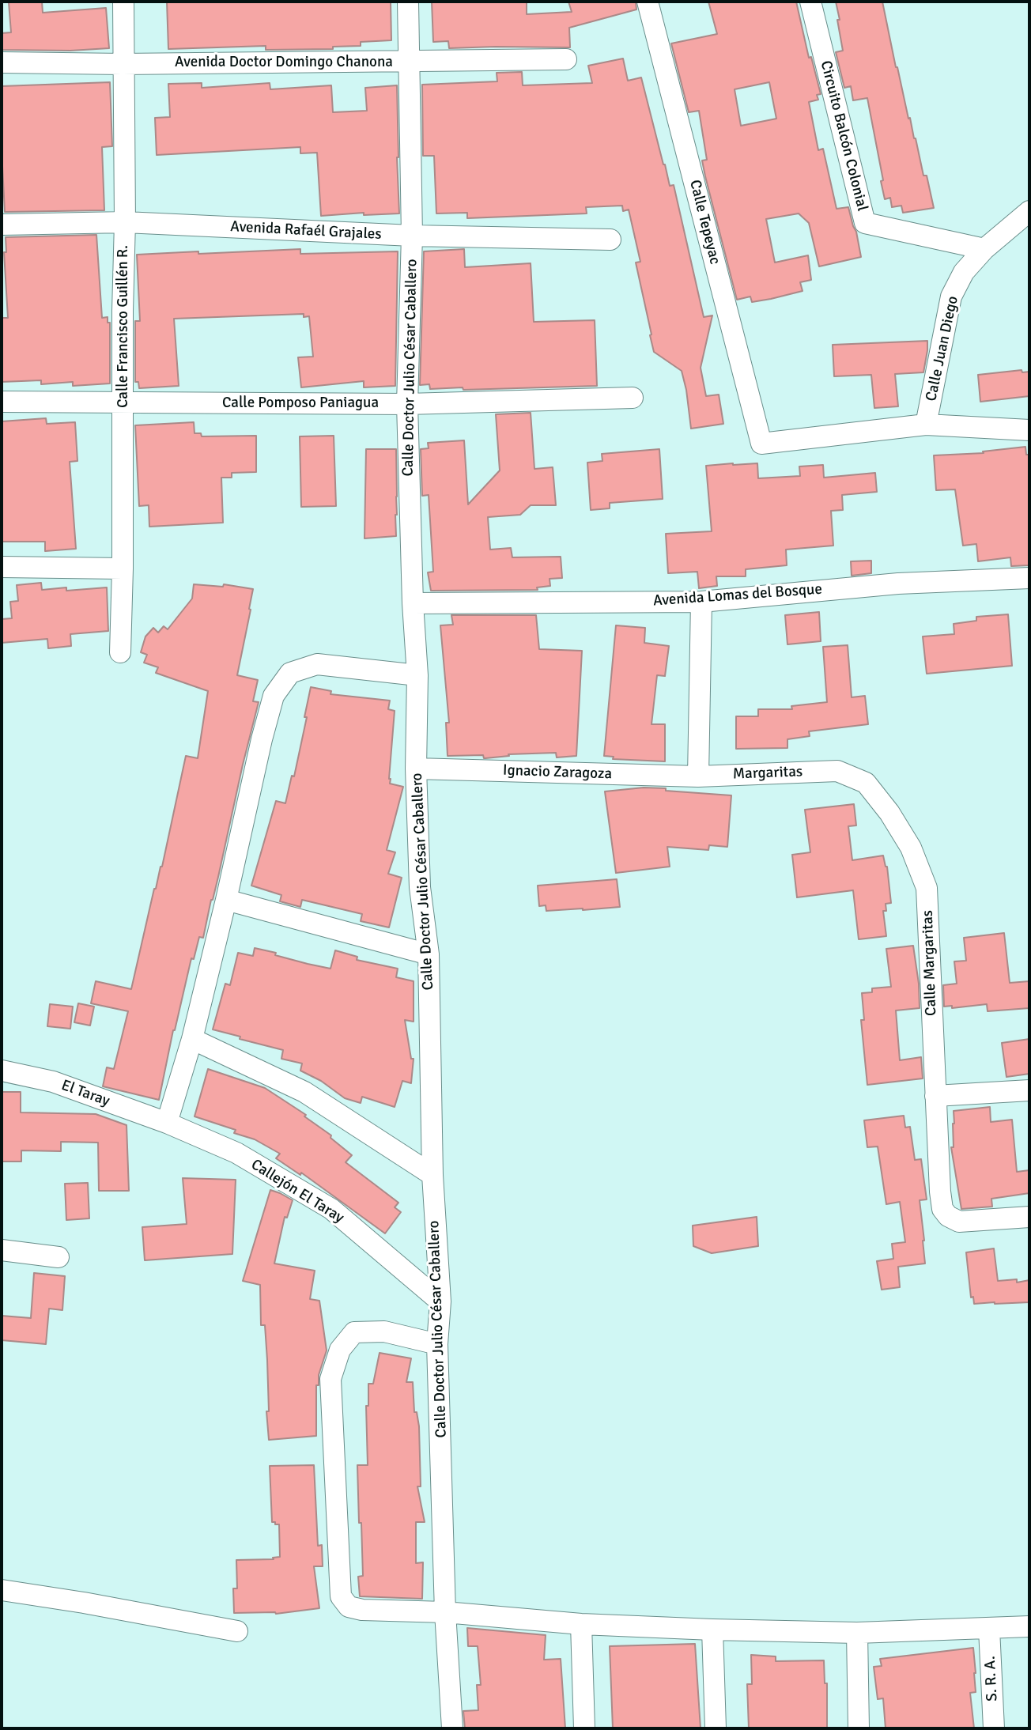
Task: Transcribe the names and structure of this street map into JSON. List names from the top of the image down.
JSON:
{
  "streets": {
    "street": [
      "Avenida Doctor Domingo Chanona",
      "Circuito Balcón Colonial",
      "Calle Tepeyac",
      "Avenida Rafaél Grajales",
      "Calle Francisco Guillén R.",
      "Calle Juan Diego",
      "Calle Doctor Julio César Caballero",
      "Calle Pomposo Paniagua",
      "Avenida Lomas del Bosque",
      "Ignacio Zaragoza",
      "Margaritas",
      "Calle Margaritas",
      "El Taray",
      "Callejón El Taray",
      "S. R. A."
    ]
  },
  "crossings": [
    ["Avenida Doctor Domingo Chanona", "Calle Francisco Guillén R."],
    ["Avenida Doctor Domingo Chanona", "Calle Doctor Julio César Caballero"],
    ["Circuito Balcón Colonial", "Calle Juan Diego"],
    ["Calle Tepeyac", "Calle Juan Diego"],
    ["Avenida Rafaél Grajales", "Calle Francisco Guillén R."],
    ["Avenida Rafaél Grajales", "Calle Doctor Julio César Caballero"],
    ["Calle Francisco Guillén R.", "Calle Pomposo Paniagua"],
    ["Calle Doctor Julio César Caballero", "Calle Pomposo Paniagua"],
    ["Calle Doctor Julio César Caballero", "Avenida Lomas del Bosque"],
    ["Calle Doctor Julio César Caballero", "Ignacio Zaragoza"],
    ["Calle Doctor Julio César Caballero", "Callejón El Taray"],
    ["Ignacio Zaragoza", "Margaritas"],
    ["Margaritas", "Calle Margaritas"],
    ["El Taray", "Callejón El Taray"]
  ]
}
